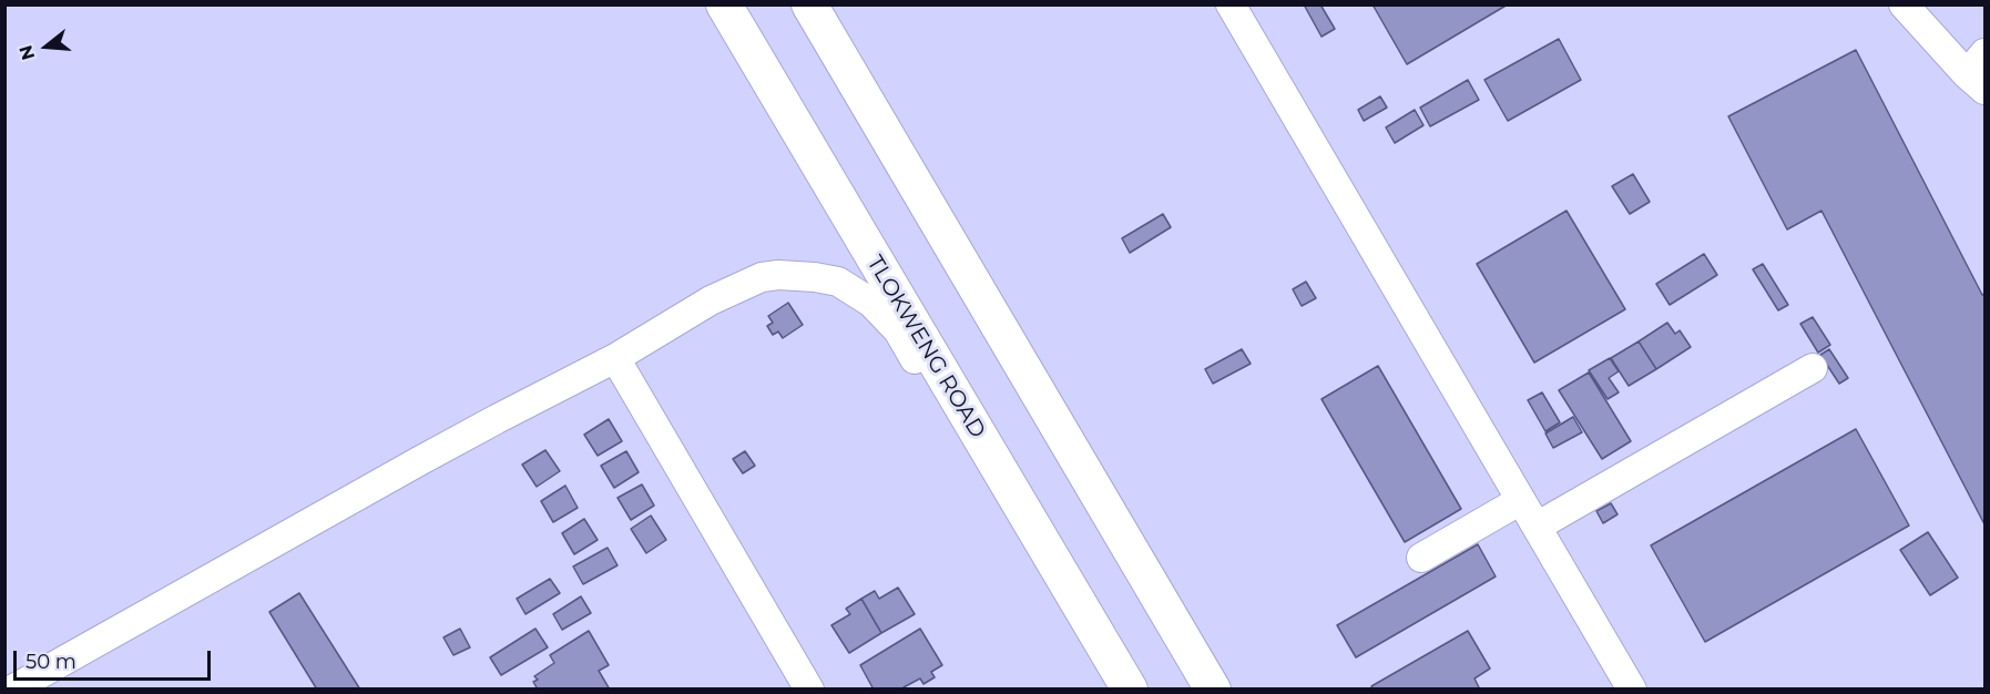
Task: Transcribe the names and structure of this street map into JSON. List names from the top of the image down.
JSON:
{
  "streets": {
    "main road": ["TLOKWENG ROAD"]
  },
  "scale_bar": "50 m",
  "north": "left"
}
